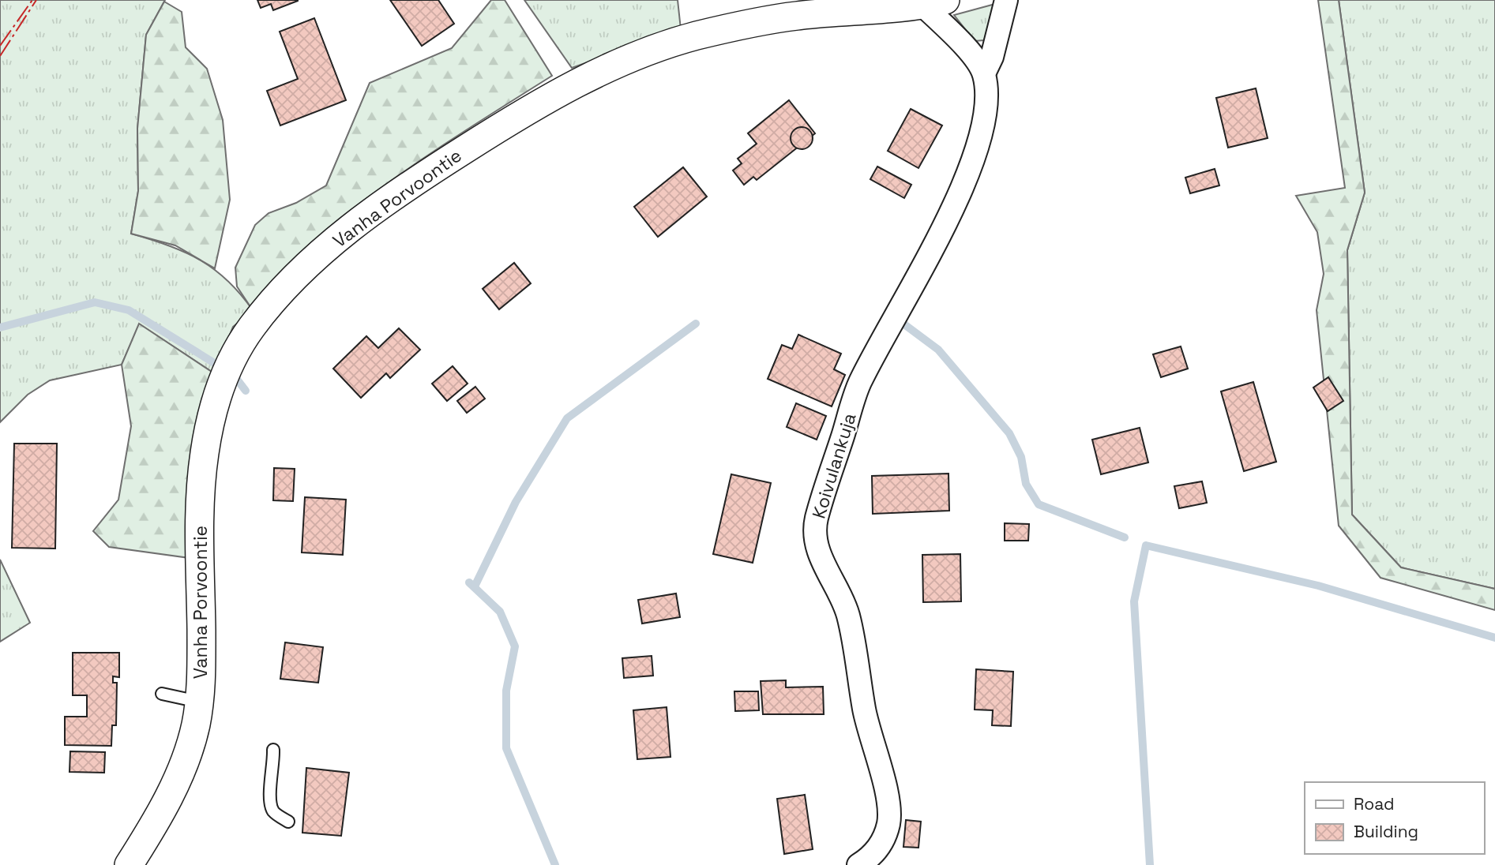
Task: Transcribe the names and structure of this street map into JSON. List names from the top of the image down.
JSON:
{
  "streets": {
    "street": ["Vanha Porvoontie", "Koivulankuja"]
  },
  "crossings": [
    ["Vanha Porvoontie", "Koivulankuja"]
  ],
  "legend": ["Road", "Building"]
}
